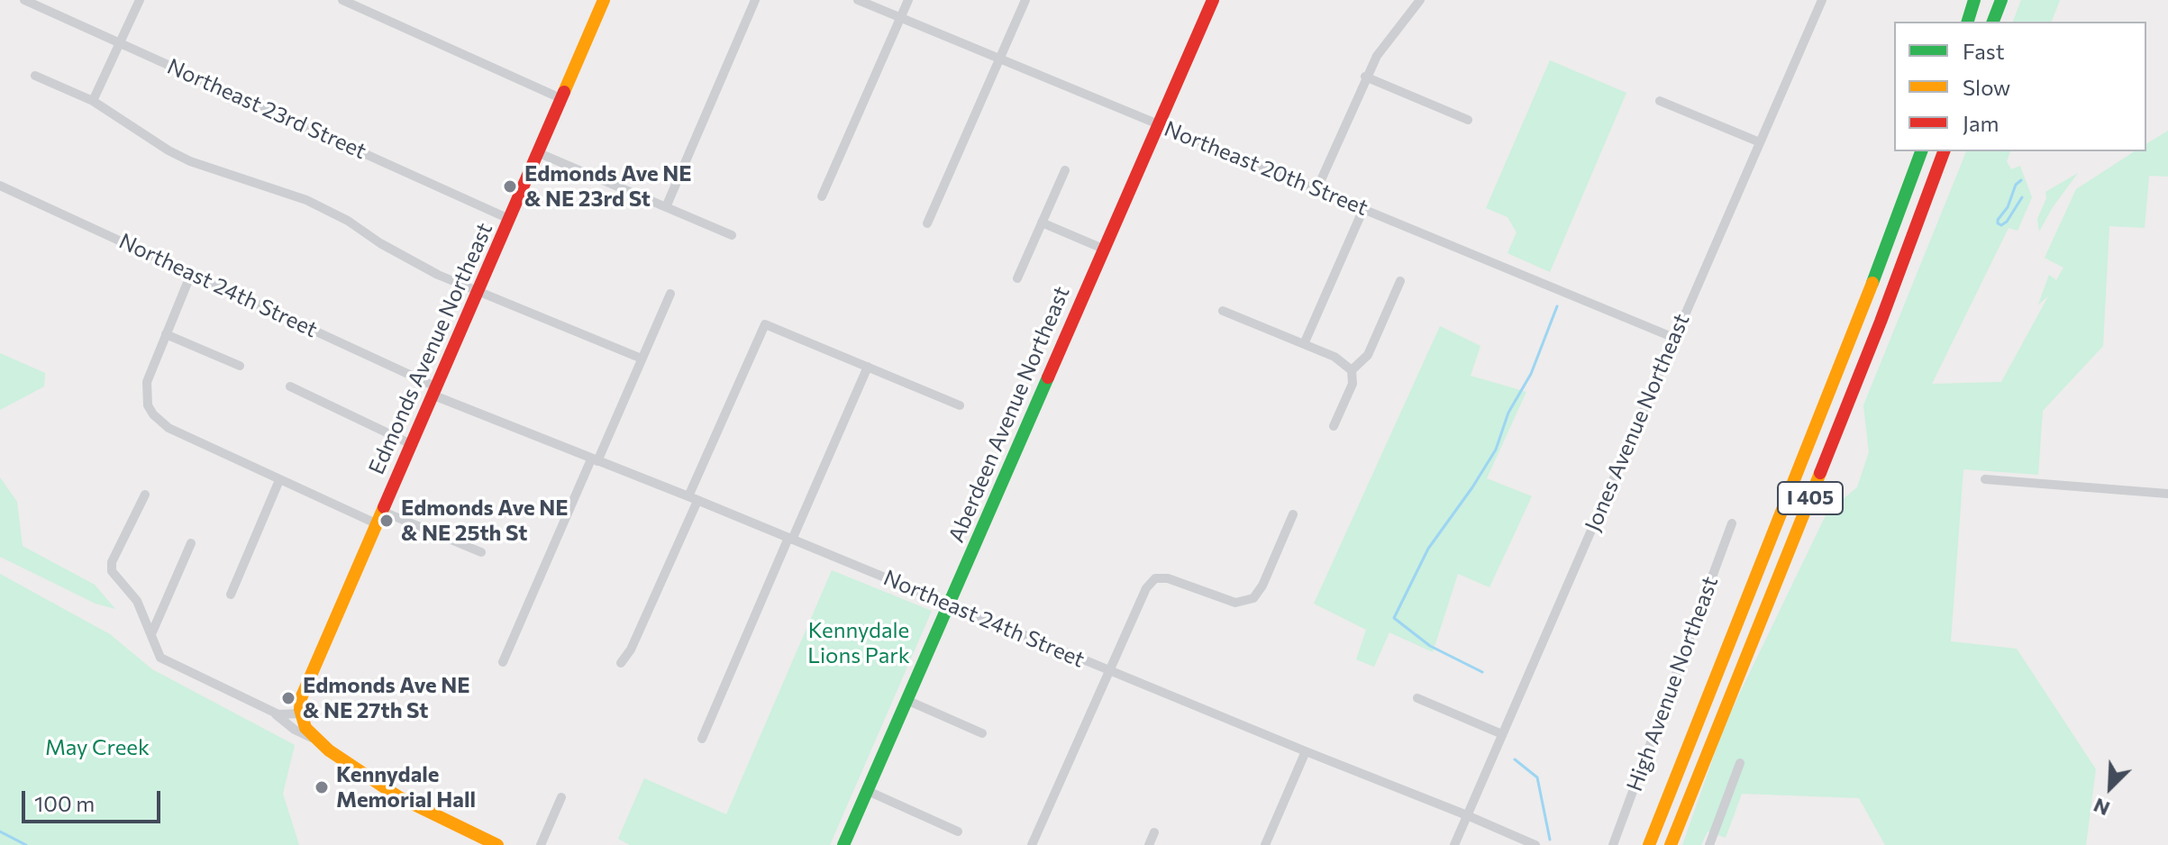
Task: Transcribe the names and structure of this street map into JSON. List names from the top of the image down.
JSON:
{
  "streets": {
    "main road": ["Edmonds Avenue Northeast", "Aberdeen Avenue Northeast", "I 405"],
    "street": [
      "Northeast 23rd Street",
      "Northeast 20th Street",
      "Northeast 24th Street",
      "Jones Avenue Northeast",
      "High Avenue Northeast"
    ]
  },
  "crossings": [
    ["Northeast 23rd Street", "Edmonds Avenue Northeast"],
    ["Northeast 20th Street", "Aberdeen Avenue Northeast"],
    ["Northeast 20th Street", "Jones Avenue Northeast"],
    ["Northeast 24th Street", "Edmonds Avenue Northeast"],
    ["Northeast 24th Street", "Aberdeen Avenue Northeast"],
    ["Northeast 24th Street", "Jones Avenue Northeast"]
  ],
  "parks": ["Kennydale Lions Park", "May Creek"],
  "places": [
    "Edmonds Ave NE & NE 23rd St",
    "Edmonds Ave NE & NE 25th St",
    "Edmonds Ave NE & NE 27th St",
    "Kennydale Memorial Hall"
  ],
  "legend": ["Fast", "Slow", "Jam"],
  "scale_bar": "100 m",
  "north": "bottom left"
}
